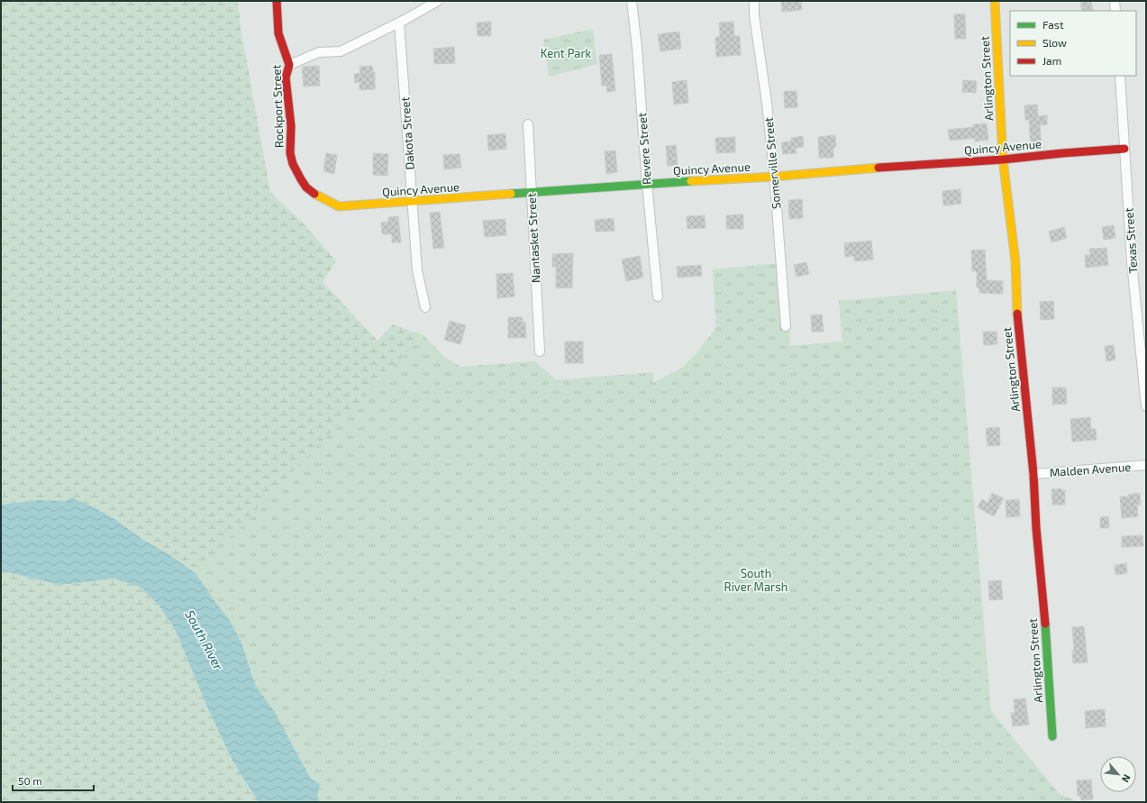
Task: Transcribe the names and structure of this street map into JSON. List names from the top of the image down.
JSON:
{
  "streets": {
    "street": [
      "Arlington Street",
      "Rockport Street",
      "Dakota Street",
      "Quincy Avenue",
      "Revere Street",
      "Somerville Street",
      "Nantasket Street",
      "Texas Street",
      "Malden Avenue"
    ]
  },
  "crossings": [
    ["Arlington Street", "Quincy Avenue"],
    ["Arlington Street", "Malden Avenue"],
    ["Rockport Street", "Quincy Avenue"],
    ["Dakota Street", "Quincy Avenue"],
    ["Quincy Avenue", "Revere Street"],
    ["Quincy Avenue", "Somerville Street"],
    ["Quincy Avenue", "Nantasket Street"],
    ["Quincy Avenue", "Texas Street"]
  ],
  "water": ["South River"],
  "parks": ["Kent Park", "South River Marsh"],
  "legend": ["Fast", "Slow", "Jam"],
  "scale_bar": "50 m",
  "north": "bottom right"
}
